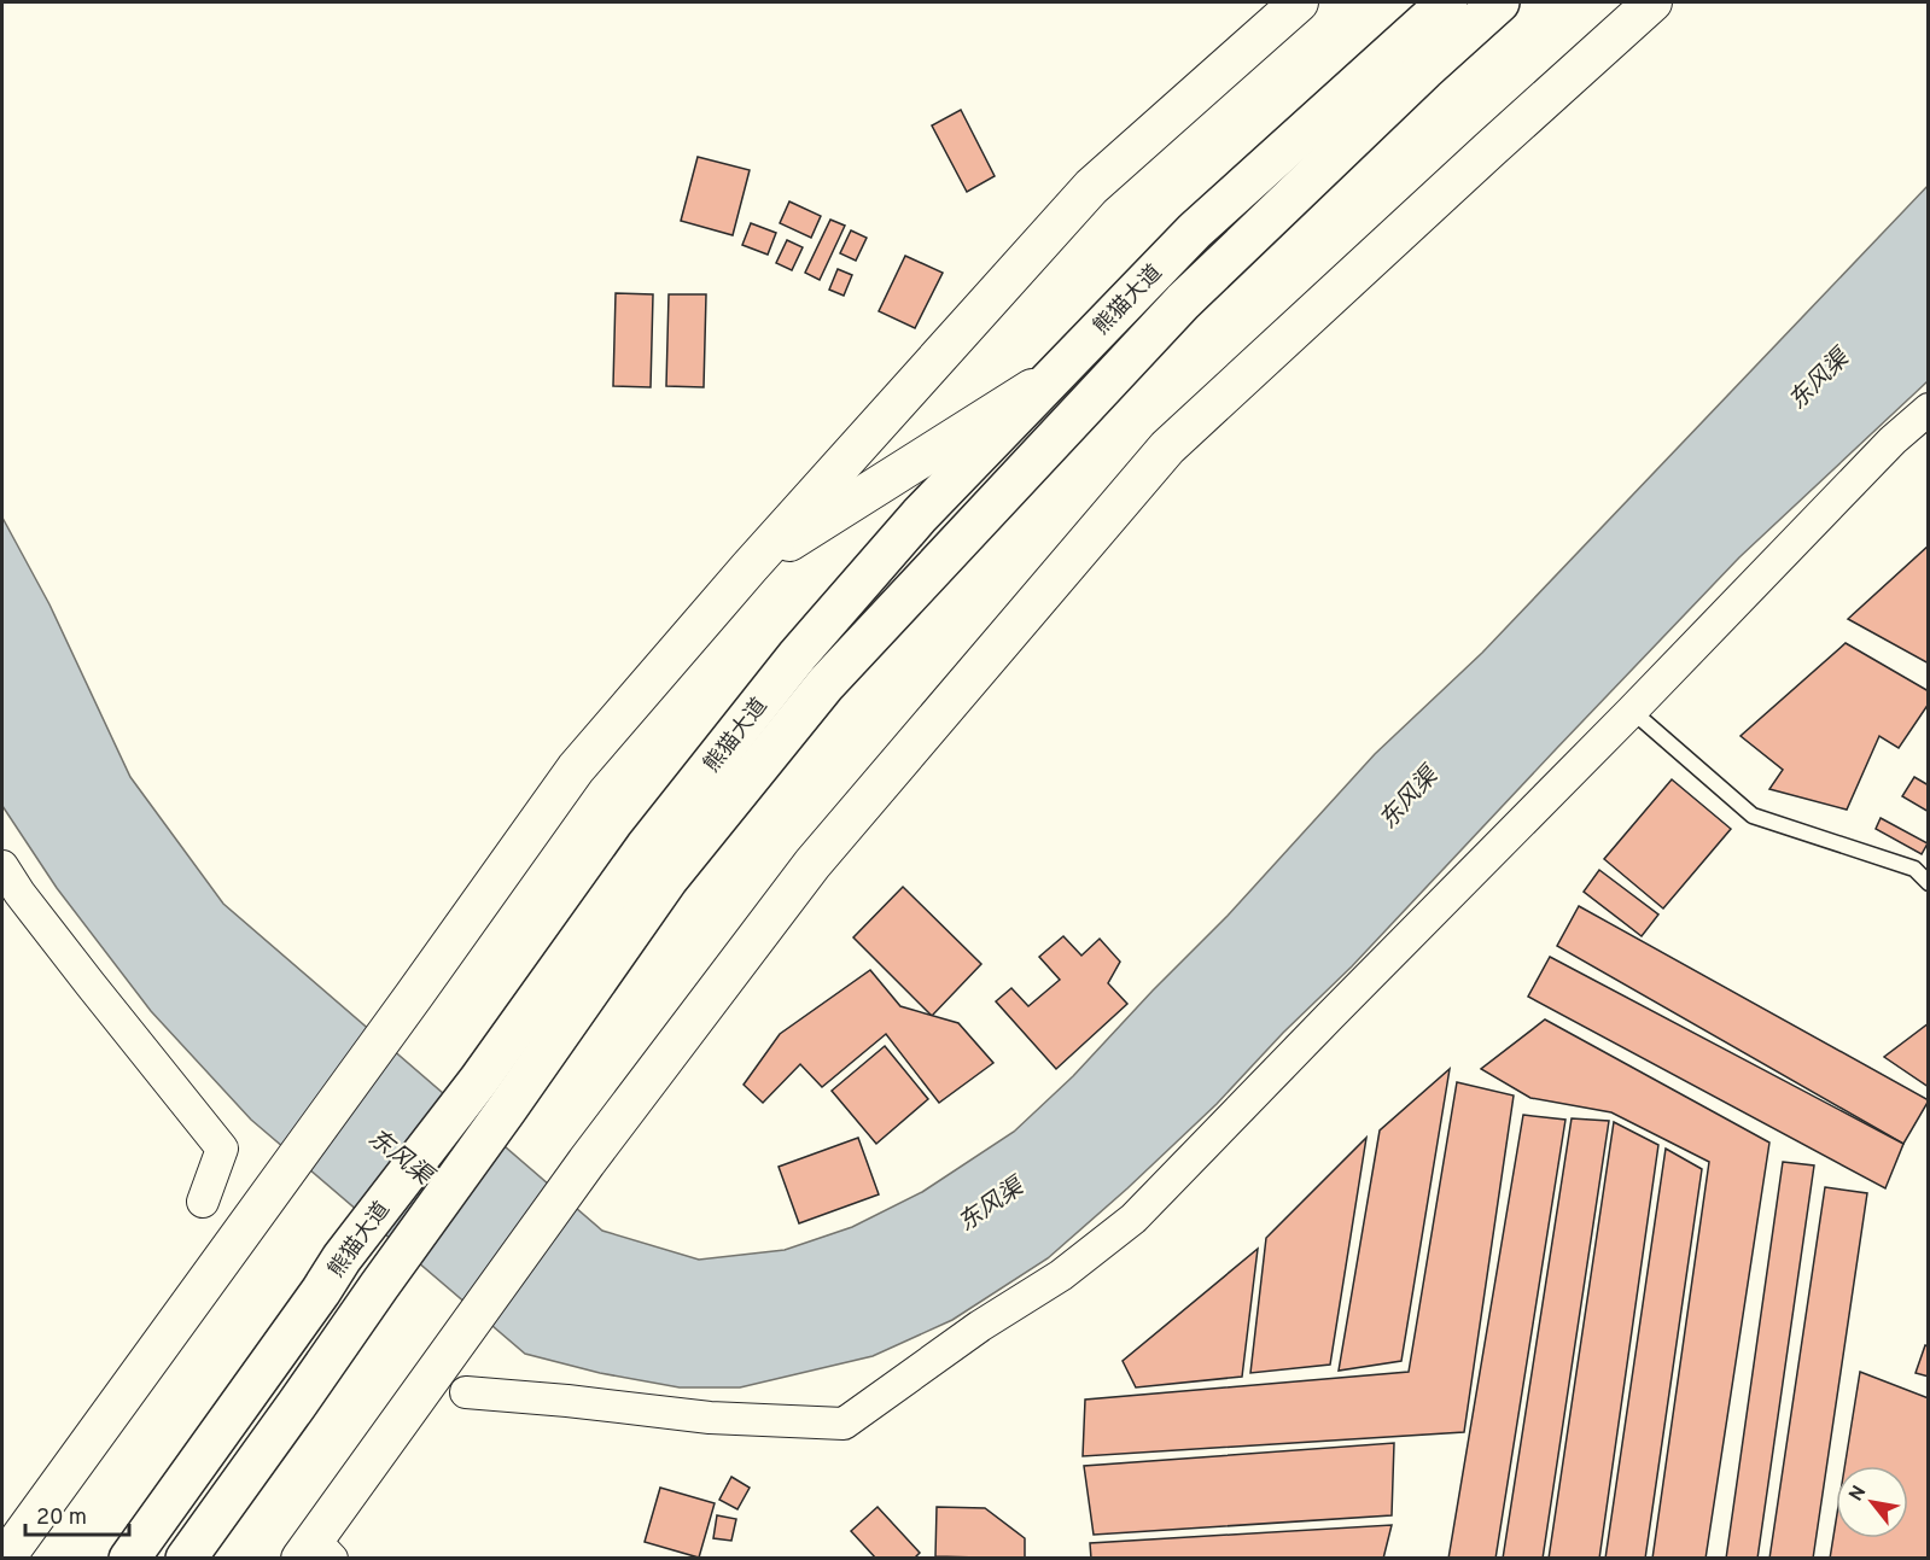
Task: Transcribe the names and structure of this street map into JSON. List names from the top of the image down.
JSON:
{
  "streets": {
    "main road": ["熊猫大道"]
  },
  "water": ["东风渠"],
  "scale_bar": "20 m",
  "north": "top left"
}
